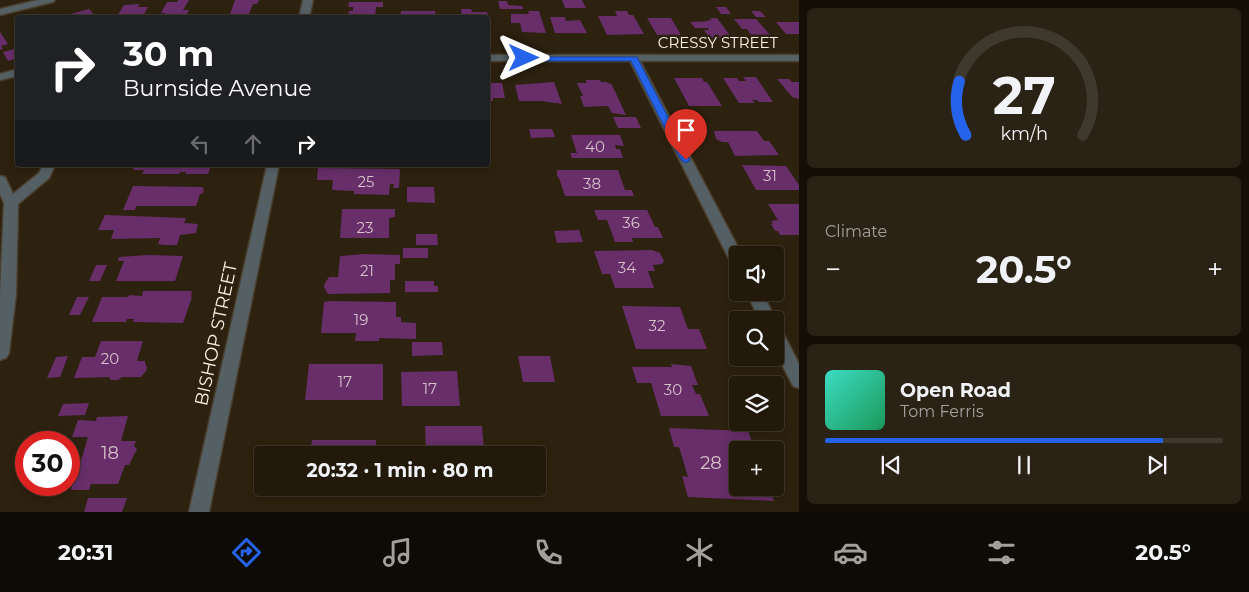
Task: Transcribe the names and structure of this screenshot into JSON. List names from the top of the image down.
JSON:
{
  "streets": {
    "street": ["CRESSY STREET", "BISHOP STREET"]
  },
  "house_numbers": [
    "40",
    "31",
    "25",
    "38",
    "36",
    "23",
    "34",
    "21",
    "19",
    "32",
    "20",
    "17",
    "17",
    "30",
    "18",
    "28"
  ],
  "page": {
    "turn": ["30 m", "Burnside Avenue"],
    "tile": "Climate",
    "map_buttons": "+",
    "heat": ["−", "20.5°", "+"],
    "song": ["Open Road", "Tom Ferris"],
    "limit": "30",
    "trip": "20:32 · 1 min · 80 m",
    "tabs": ["20:31", "20.5°"],
    "gauge": ["27", "km/h"]
  }
}
